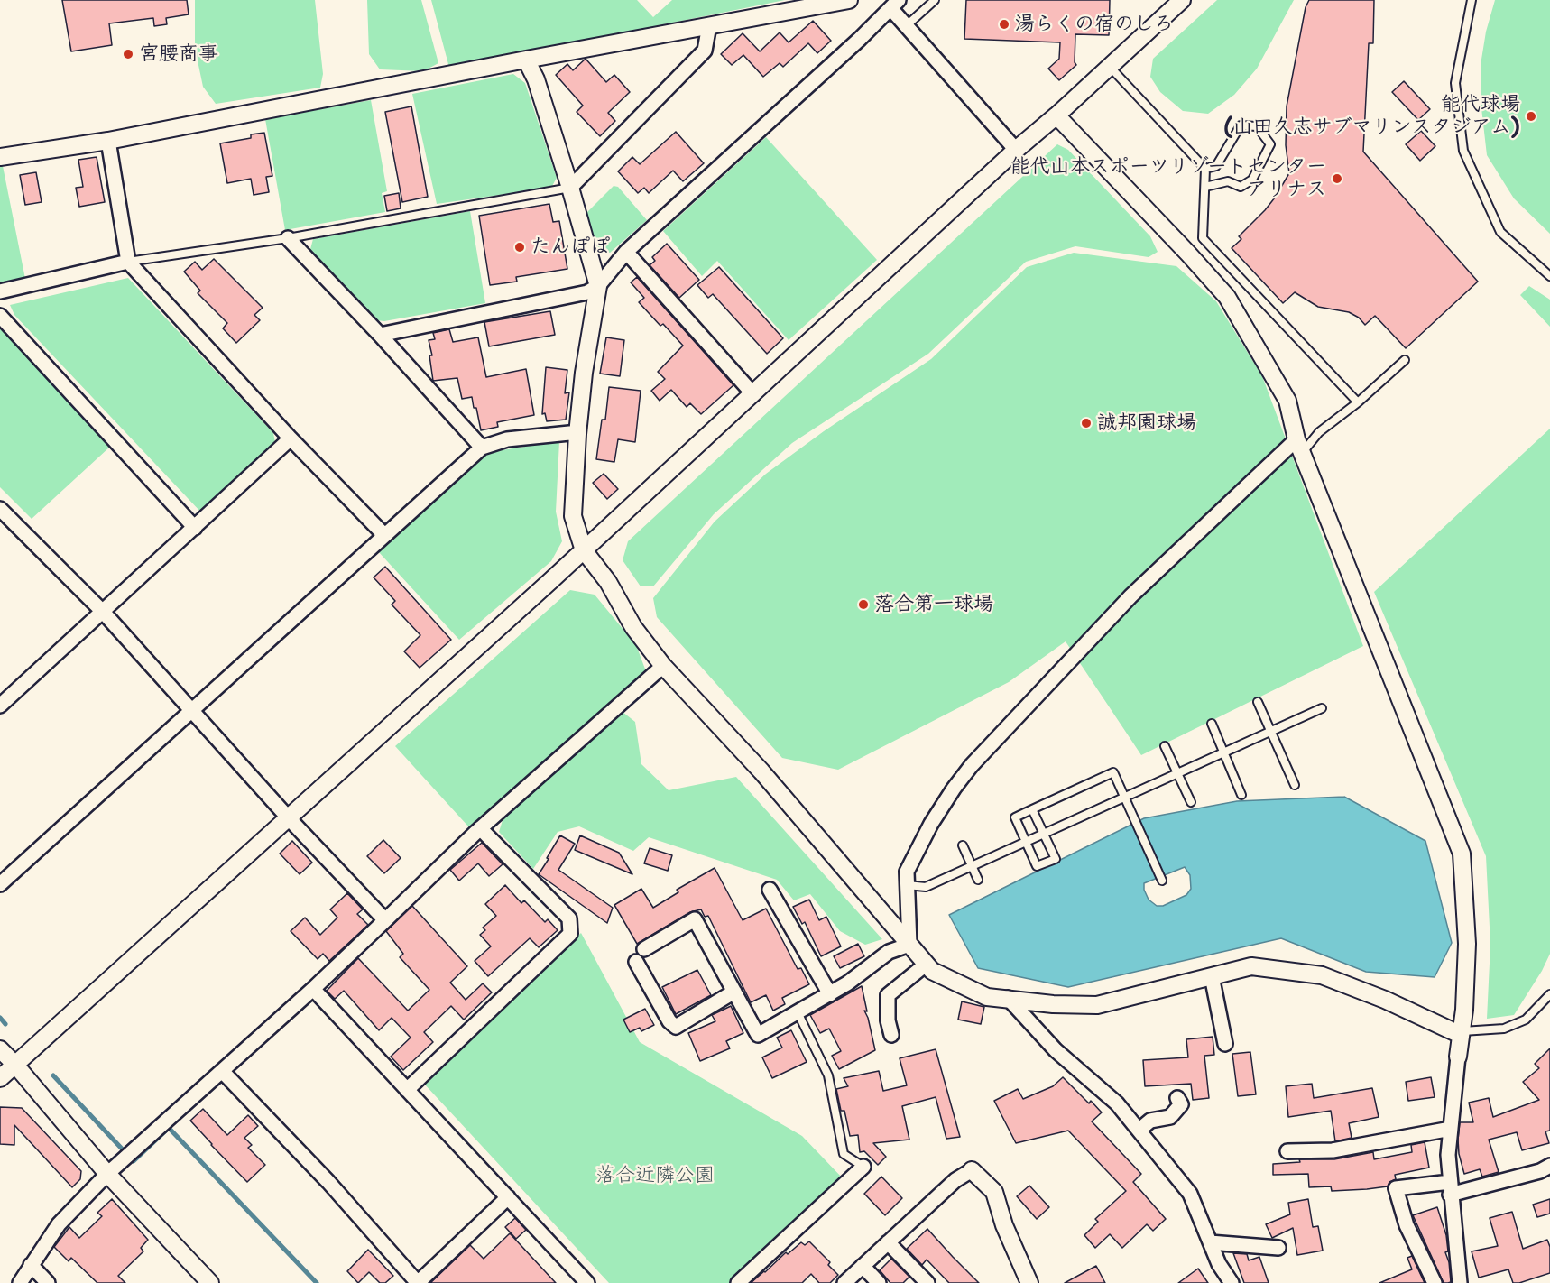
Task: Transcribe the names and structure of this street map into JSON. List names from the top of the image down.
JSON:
{
  "parks": ["落合近隣公園"],
  "places": [
    "湯らくの宿のしろ",
    "宮腰商事",
    "能代球場 (山田久志サブマリンスタジアム)",
    "能代山本スポーツリゾートセンター アリナス",
    "たんぽぽ",
    "誠邦園球場",
    "落合第一球場"
  ]
}
